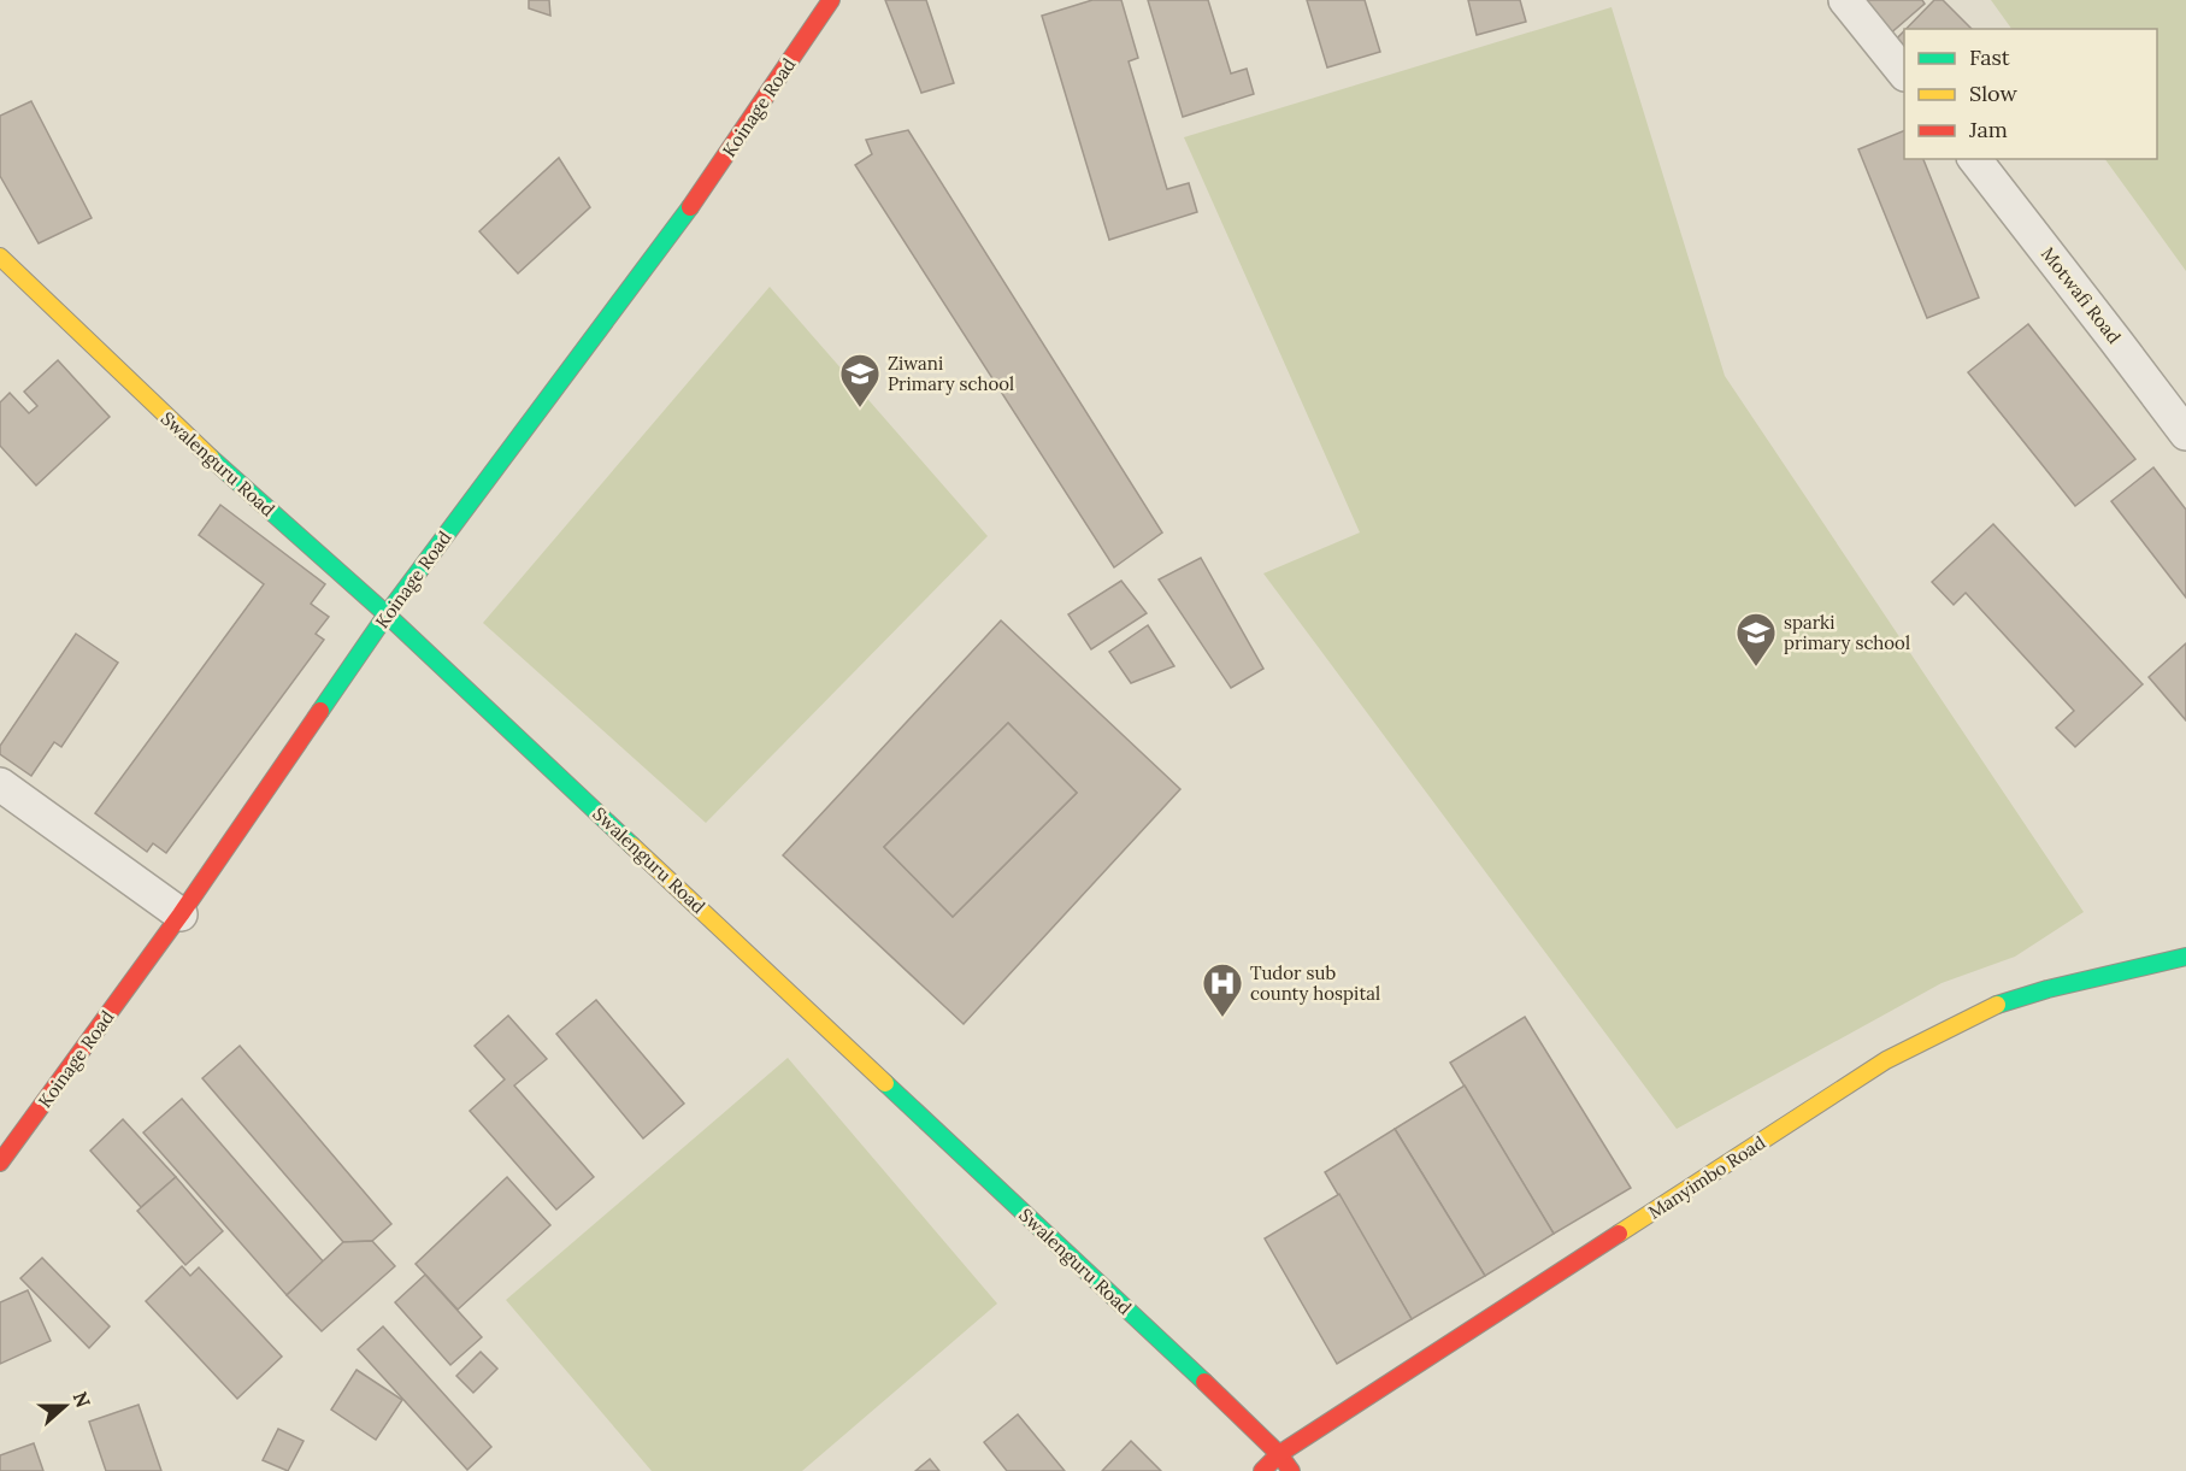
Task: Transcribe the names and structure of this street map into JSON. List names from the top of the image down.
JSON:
{
  "streets": {
    "street": [
      "Koinage Road",
      "Motwafi Road",
      "Swalenguru Road",
      "Manyimbo Road"
    ]
  },
  "crossings": [
    ["Koinage Road", "Swalenguru Road"],
    ["Swalenguru Road", "Manyimbo Road"]
  ],
  "places": {
    "school or university": ["Ziwani Primary school", "sparki primary school"],
    "hospital": ["Tudor sub county hospital"]
  },
  "legend": ["Fast", "Slow", "Jam"],
  "north": "right"
}
